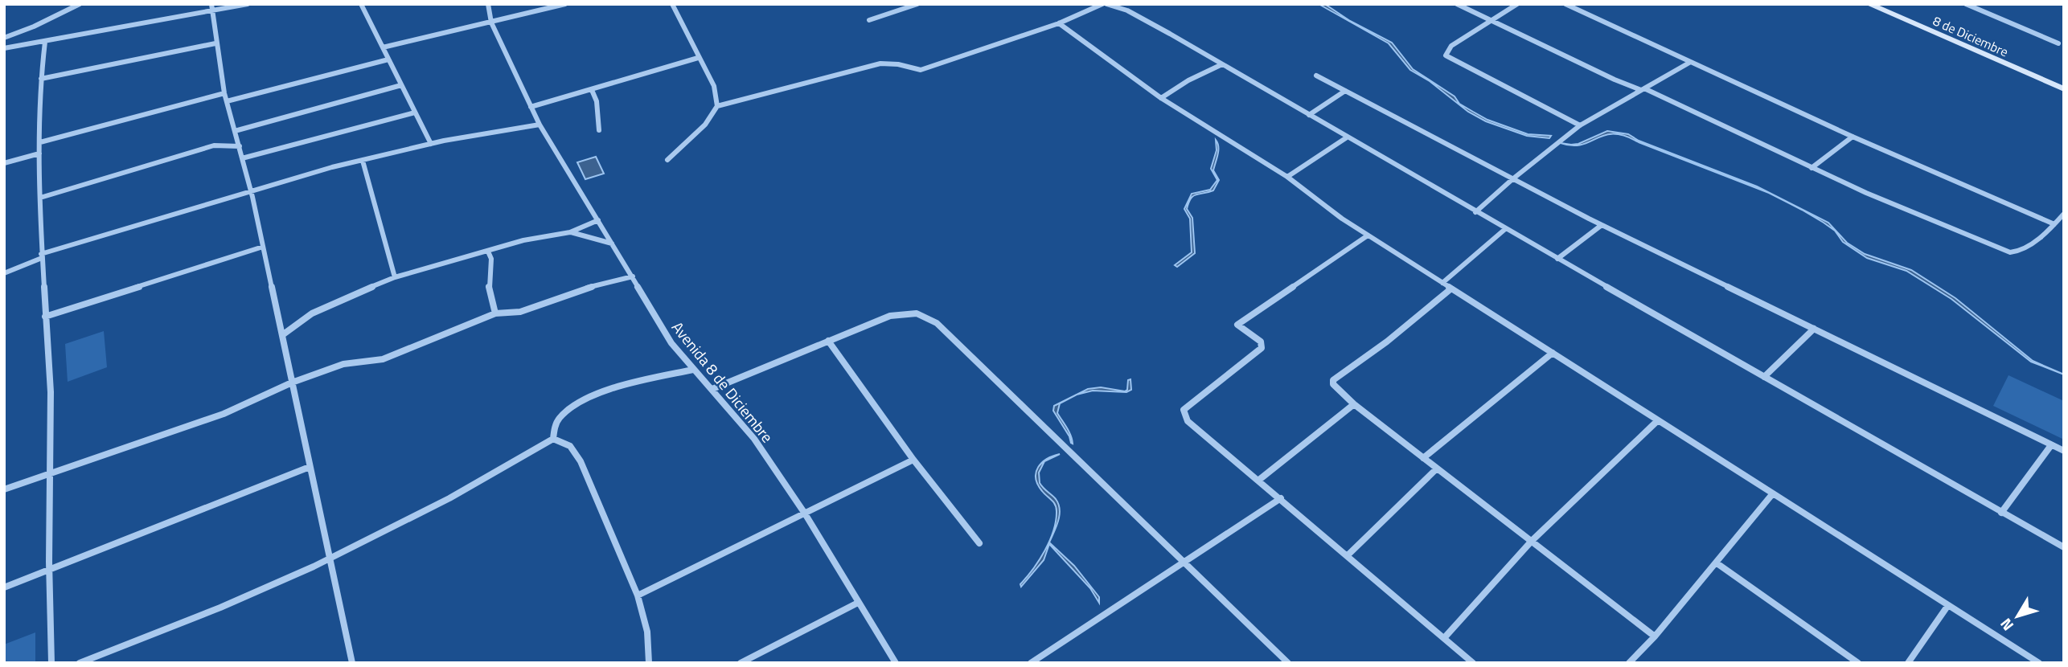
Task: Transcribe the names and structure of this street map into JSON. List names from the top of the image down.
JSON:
{
  "streets": {
    "street": ["8 de Diciembre", "Avenida 8 de Diciembre"]
  },
  "north": "bottom left"
}
